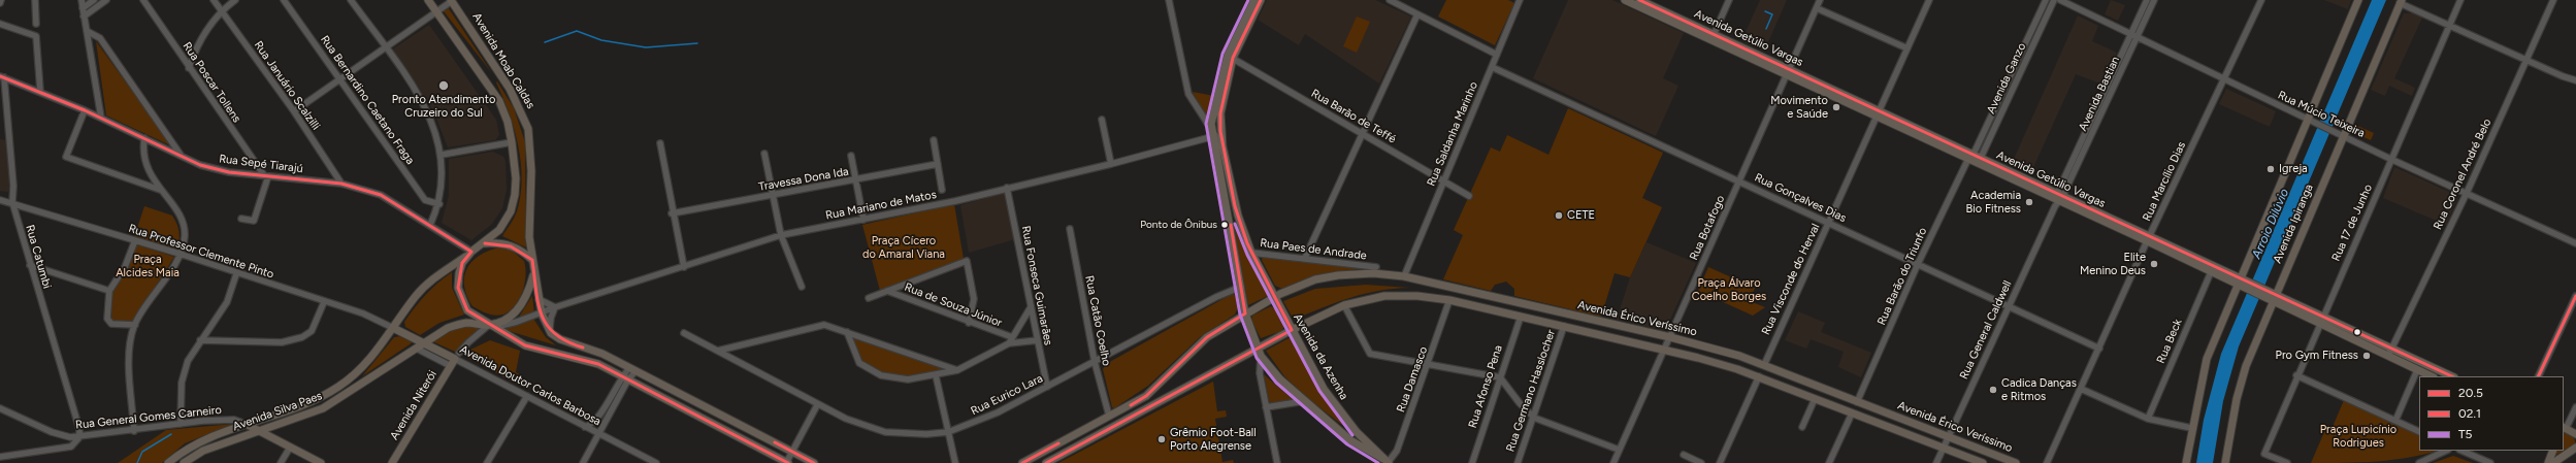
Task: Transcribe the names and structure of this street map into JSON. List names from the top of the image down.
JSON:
{
  "streets": {
    "main road": [
      "Avenida Getúlio Vargas",
      "Avenida Moab Caldas",
      "Avenida Ipiranga",
      "Avenida Érico Veríssimo",
      "Avenida da Azenha",
      "Avenida Doutor Carlos Barbosa",
      "Avenida Niterói",
      "Avenida Silva Paes",
      "Rua General Gomes Carneiro"
    ],
    "street": [
      "Avenida Ganzo",
      "Rua Poscar Tollens",
      "Rua Januário Scalzilli",
      "Avenida Bastian",
      "Rua Bernardino Caetano Fraga",
      "Rua Múcio Teixeira",
      "Rua Barão de Teffé",
      "Rua Saldanha Marinho",
      "Rua Sepé Tiarajú",
      "Rua Coronel André Belo",
      "Travessa Dona Ida",
      "Rua Marcílio Dias",
      "Rua Gonçalves Dias",
      "Rua Mariano de Matos",
      "Rua 17 de Junho",
      "Rua Botafogo",
      "Rua Paes de Andrade",
      "Rua Professor Clemente Pinto",
      "Rua Catumbi",
      "Rua Barão do Triunfo",
      "Rua Visconde do Herval",
      "Rua Fonseca Guimarães",
      "Rua de Souza Júnior",
      "Rua Catão Coelho",
      "Rua General Caldwell",
      "Rua Beck",
      "Rua Damasco",
      "Rua Afonso Pena",
      "Rua Germano Hasslocher",
      "Rua Eurico Lara"
    ]
  },
  "crossings": [
    ["Avenida Getúlio Vargas", "Avenida Ganzo"],
    ["Avenida Getúlio Vargas", "Avenida Bastian"],
    ["Avenida Getúlio Vargas", "Rua Coronel André Belo"],
    ["Avenida Getúlio Vargas", "Rua Marcílio Dias"],
    ["Avenida Getúlio Vargas", "Rua 17 de Junho"],
    ["Avenida Getúlio Vargas", "Avenida Ipiranga"],
    ["Avenida Getúlio Vargas", "Rua Botafogo"],
    ["Avenida Getúlio Vargas", "Rua Barão do Triunfo"],
    ["Avenida Getúlio Vargas", "Rua Visconde do Herval"],
    ["Avenida Getúlio Vargas", "Rua General Caldwell"],
    ["Avenida Getúlio Vargas", "Rua Beck"],
    ["Avenida Moab Caldas", "Rua Sepé Tiarajú"],
    ["Avenida Moab Caldas", "Rua Mariano de Matos"],
    ["Avenida Moab Caldas", "Avenida Niterói"],
    ["Avenida Moab Caldas", "Avenida Silva Paes"],
    ["Avenida Ganzo", "Rua Barão do Triunfo"],
    ["Rua Poscar Tollens", "Rua Sepé Tiarajú"],
    ["Rua Januário Scalzilli", "Rua Sepé Tiarajú"],
    ["Avenida Bastian", "Rua Múcio Teixeira"],
    ["Avenida Bastian", "Rua General Caldwell"],
    ["Rua Múcio Teixeira", "Rua Coronel André Belo"],
    ["Rua Múcio Teixeira", "Rua Marcílio Dias"],
    ["Rua Múcio Teixeira", "Rua 17 de Junho"],
    ["Rua Múcio Teixeira", "Avenida Ipiranga"],
    ["Rua Barão de Teffé", "Rua Saldanha Marinho"],
    ["Rua Barão de Teffé", "Avenida da Azenha"],
    ["Rua Saldanha Marinho", "Rua Gonçalves Dias"],
    ["Rua Saldanha Marinho", "Avenida Érico Veríssimo"],
    ["Rua Sepé Tiarajú", "Rua Mariano de Matos"],
    ["Rua Sepé Tiarajú", "Rua Catumbi"],
    ["Rua Sepé Tiarajú", "Avenida Niterói"],
    ["Rua Sepé Tiarajú", "Avenida Silva Paes"],
    ["Rua Marcílio Dias", "Rua Gonçalves Dias"],
    ["Rua Gonçalves Dias", "Rua Botafogo"],
    ["Rua Gonçalves Dias", "Rua Barão do Triunfo"],
    ["Rua Gonçalves Dias", "Rua Visconde do Herval"],
    ["Rua Gonçalves Dias", "Rua General Caldwell"],
    ["Rua Mariano de Matos", "Rua Fonseca Guimarães"],
    ["Rua Mariano de Matos", "Avenida Niterói"],
    ["Rua Mariano de Matos", "Avenida Silva Paes"],
    ["Rua Botafogo", "Avenida Érico Veríssimo"],
    ["Rua Paes de Andrade", "Avenida Érico Veríssimo"],
    ["Rua Paes de Andrade", "Avenida da Azenha"],
    ["Rua Professor Clemente Pinto", "Rua Catumbi"],
    ["Rua Professor Clemente Pinto", "Avenida Doutor Carlos Barbosa"],
    ["Rua Professor Clemente Pinto", "Avenida Silva Paes"],
    ["Rua Catumbi", "Rua General Gomes Carneiro"],
    ["Rua Barão do Triunfo", "Avenida Érico Veríssimo"],
    ["Rua Visconde do Herval", "Avenida Érico Veríssimo"],
    ["Rua Fonseca Guimarães", "Rua Eurico Lara"],
    ["Avenida Érico Veríssimo", "Rua Catão Coelho"],
    ["Avenida Érico Veríssimo", "Rua General Caldwell"],
    ["Avenida Érico Veríssimo", "Avenida da Azenha"],
    ["Avenida Érico Veríssimo", "Rua Damasco"],
    ["Avenida Érico Veríssimo", "Rua Afonso Pena"],
    ["Avenida Érico Veríssimo", "Rua Germano Hasslocher"],
    ["Rua Catão Coelho", "Rua Eurico Lara"],
    ["Avenida da Azenha", "Rua Damasco"],
    ["Avenida Doutor Carlos Barbosa", "Avenida Niterói"],
    ["Avenida Doutor Carlos Barbosa", "Avenida Silva Paes"],
    ["Avenida Niterói", "Avenida Silva Paes"],
    ["Avenida Silva Paes", "Rua General Gomes Carneiro"]
  ],
  "water": ["Arroio Dilúvio"],
  "parks": [
    "Praça Cícero do Amaral Viana",
    "Praça Alcides Maia",
    "Praça Álvaro Coelho Borges",
    "Praça Lupicínio Rodrigues"
  ],
  "places": [
    "Pronto Atendimento Cruzeiro do Sul",
    "Movimento e Saúde",
    "Igreja",
    "Academia Bio Fitness",
    "CETE",
    "Ponto de Ônibus",
    "Elite Menino Deus",
    "Pro Gym Fitness",
    "Cadica Danças e Ritmos",
    "Grêmio Foot-Ball Porto Alegrense"
  ],
  "lines": ["transit line 20.5", "transit line 02.1", "transit line T5"],
  "legend": ["20.5", "02.1", "T5"]
}
